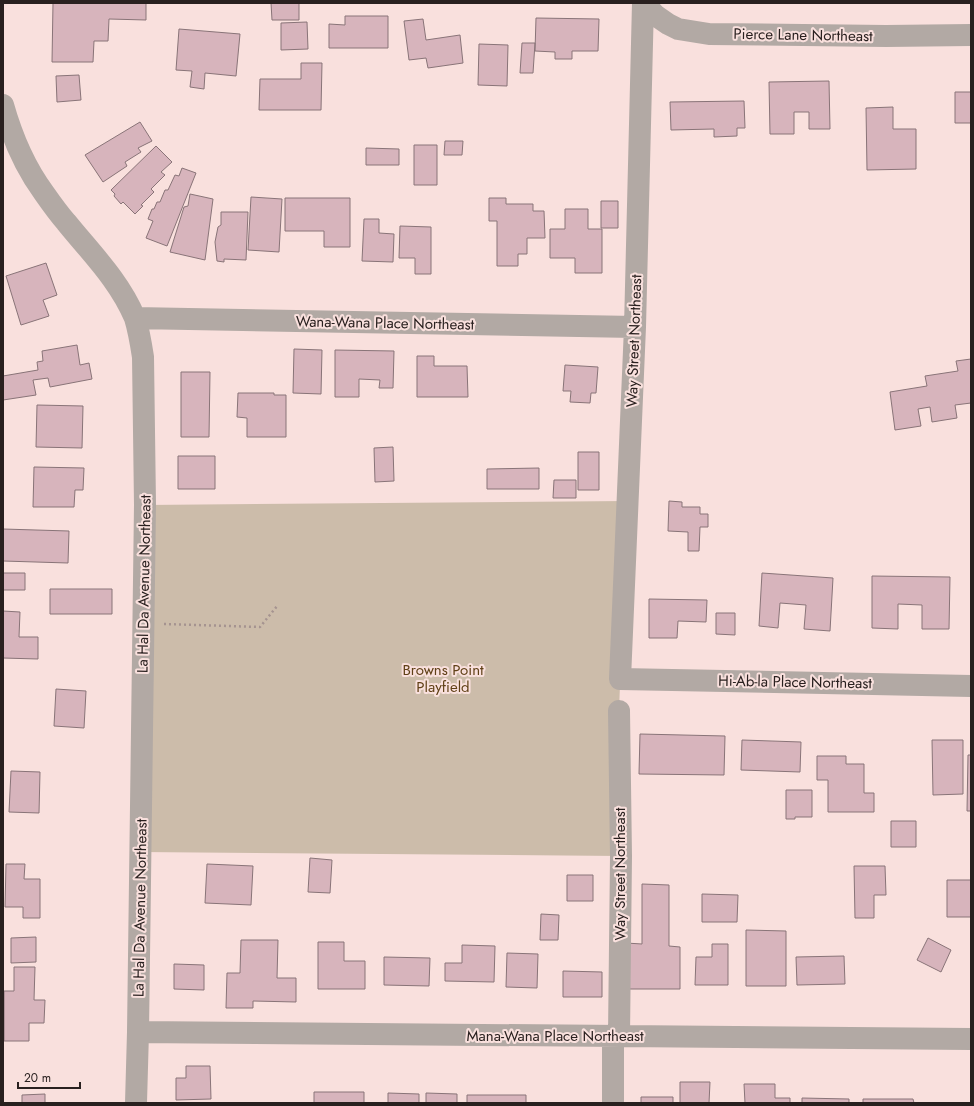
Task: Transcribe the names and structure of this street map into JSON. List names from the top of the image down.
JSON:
{
  "streets": {
    "street": [
      "Pierce Lane Northeast",
      "Wana-Wana Place Northeast",
      "Way Street Northeast",
      "La Hal Da Avenue Northeast",
      "Hi-Ab-la Place Northeast",
      "Mana-Wana Place Northeast"
    ]
  },
  "crossings": [
    ["Pierce Lane Northeast", "Way Street Northeast"],
    ["Wana-Wana Place Northeast", "Way Street Northeast"],
    ["Wana-Wana Place Northeast", "La Hal Da Avenue Northeast"],
    ["Way Street Northeast", "Hi-Ab-la Place Northeast"],
    ["Way Street Northeast", "Mana-Wana Place Northeast"],
    ["La Hal Da Avenue Northeast", "Mana-Wana Place Northeast"]
  ],
  "parks": ["Browns Point Playfield"],
  "scale_bar": "20 m"
}
